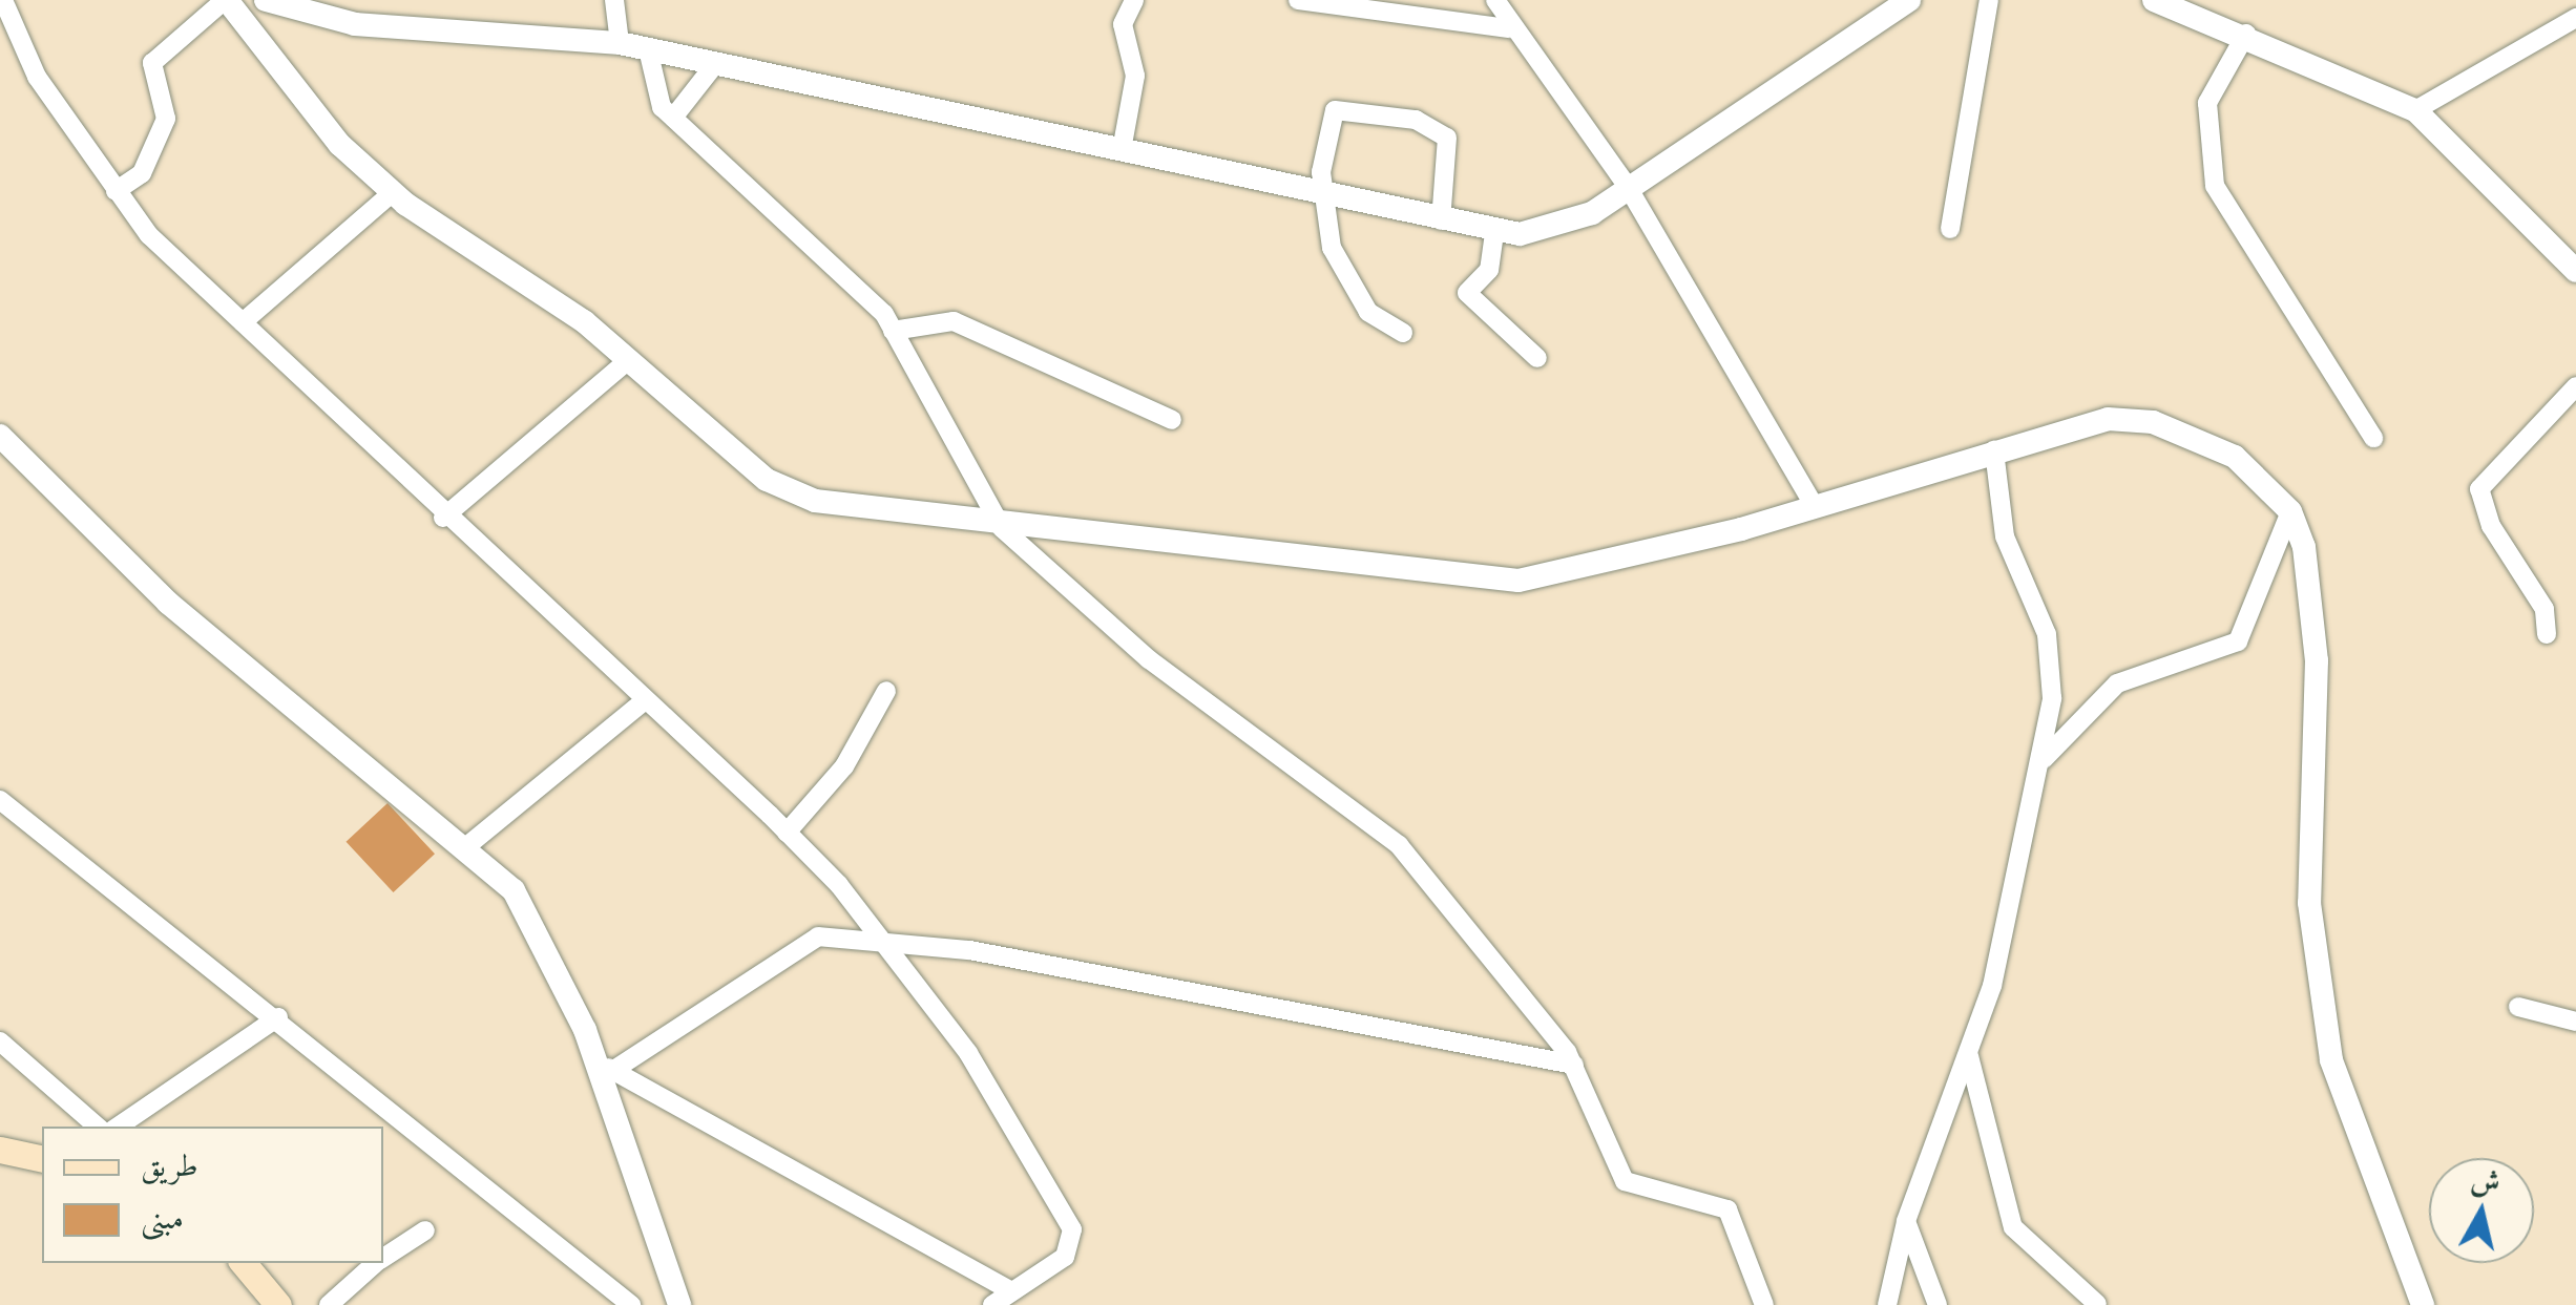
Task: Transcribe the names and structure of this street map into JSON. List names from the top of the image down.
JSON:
{
  "legend": ["طريق", "مبنى"],
  "north": "top"
}
